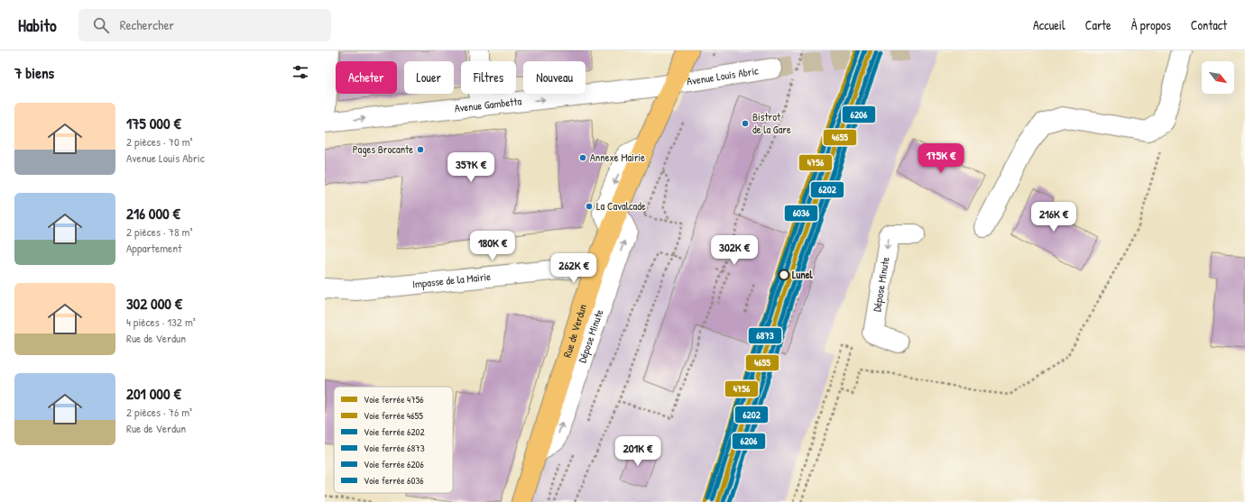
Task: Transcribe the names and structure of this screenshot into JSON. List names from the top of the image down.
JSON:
{
  "streets": {
    "main road": ["Rue de Verdun"],
    "street": [
      "Avenue Louis Abric",
      "Avenue Gambetta",
      "Impasse de la Mairie",
      "Dépose Minute"
    ]
  },
  "crossings": [
    ["Avenue Louis Abric", "Avenue Gambetta"],
    ["Avenue Louis Abric", "Rue de Verdun"],
    ["Avenue Gambetta", "Rue de Verdun"],
    ["Impasse de la Mairie", "Rue de Verdun"],
    ["Dépose Minute", "Rue de Verdun"]
  ],
  "one_way": ["Avenue Gambetta"],
  "places": [
    "Bistrot de la Gare",
    "Pages Brocante",
    "Annexe Mairie",
    "La Cavalcade",
    "Lunel"
  ],
  "lines": [
    "rail line 4756",
    "rail line 4655",
    "rail line 6873",
    "rail line 6036",
    "rail line 6202",
    "rail line 6206"
  ],
  "legend": [
    "Voie ferrée 4756",
    "Voie ferrée 4655",
    "Voie ferrée 6202",
    "Voie ferrée 6873",
    "Voie ferrée 6206",
    "Voie ferrée 6036"
  ],
  "north": "bottom right",
  "page": {
    "header": "Habito",
    "search": "Rechercher",
    "nav": [
      "Accueil",
      "Carte",
      "À propos",
      "Contact"
    ],
    "heading": "7 biens",
    "chip": [
      "Acheter",
      "Louer",
      "Filtres",
      "Nouveau"
    ],
    "list": [
      {
        "name": "175 000 €",
        "note": "2 pièces · 70 m² · Avenue Louis Abric"
      },
      {
        "name": "216 000 €",
        "note": "2 pièces · 78 m² · Appartement"
      },
      {
        "name": "302 000 €",
        "note": "4 pièces · 132 m² · Rue de Verdun"
      },
      {
        "name": "201 000 €",
        "note": "2 pièces · 76 m² · Rue de Verdun"
      }
    ],
    "price": [
      "175K €",
      "357K €",
      "216K €",
      "180K €",
      "302K €",
      "262K €",
      "201K €"
    ]
  }
}
